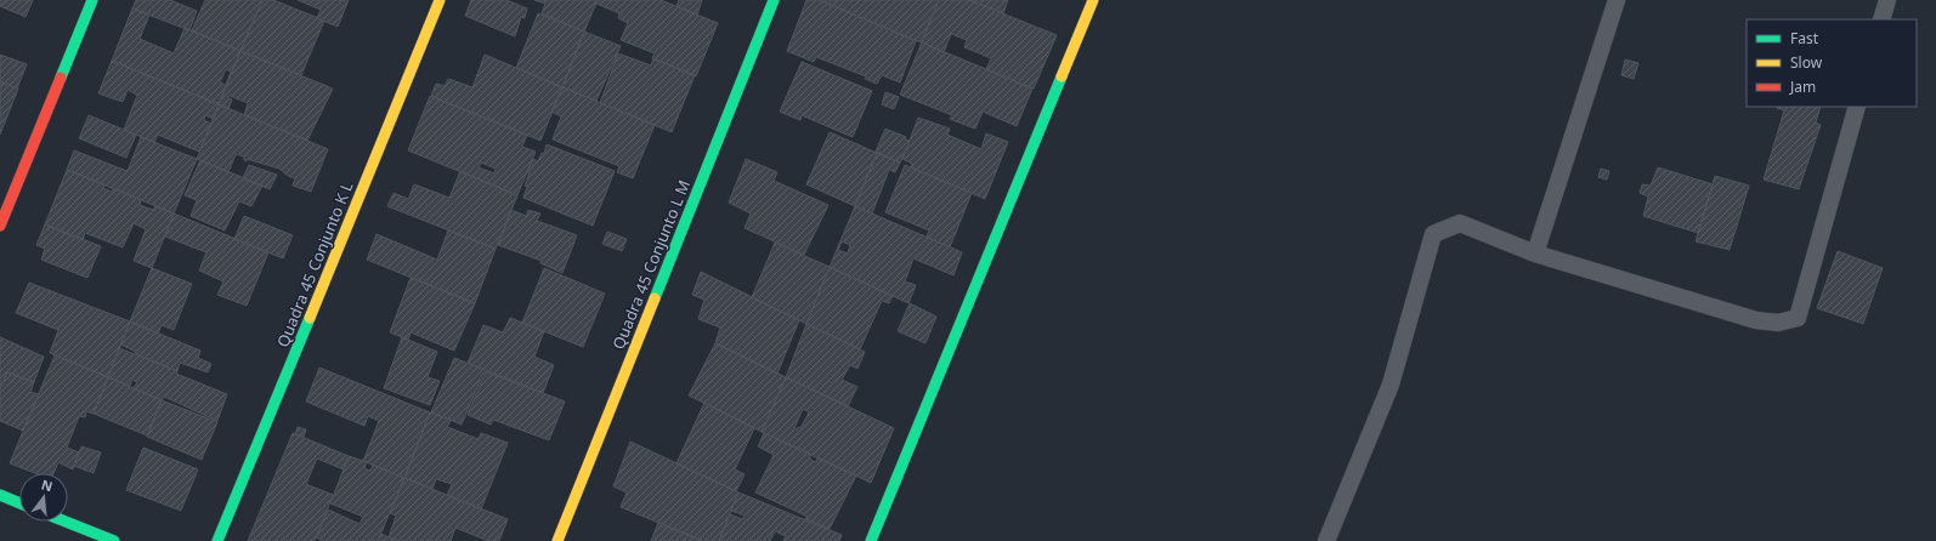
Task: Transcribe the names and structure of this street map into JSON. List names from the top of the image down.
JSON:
{
  "streets": {
    "street": ["Quadra 45 Conjunto K L", "Quadra 45 Conjunto L M"]
  },
  "legend": ["Fast", "Slow", "Jam"],
  "north": "top"
}
